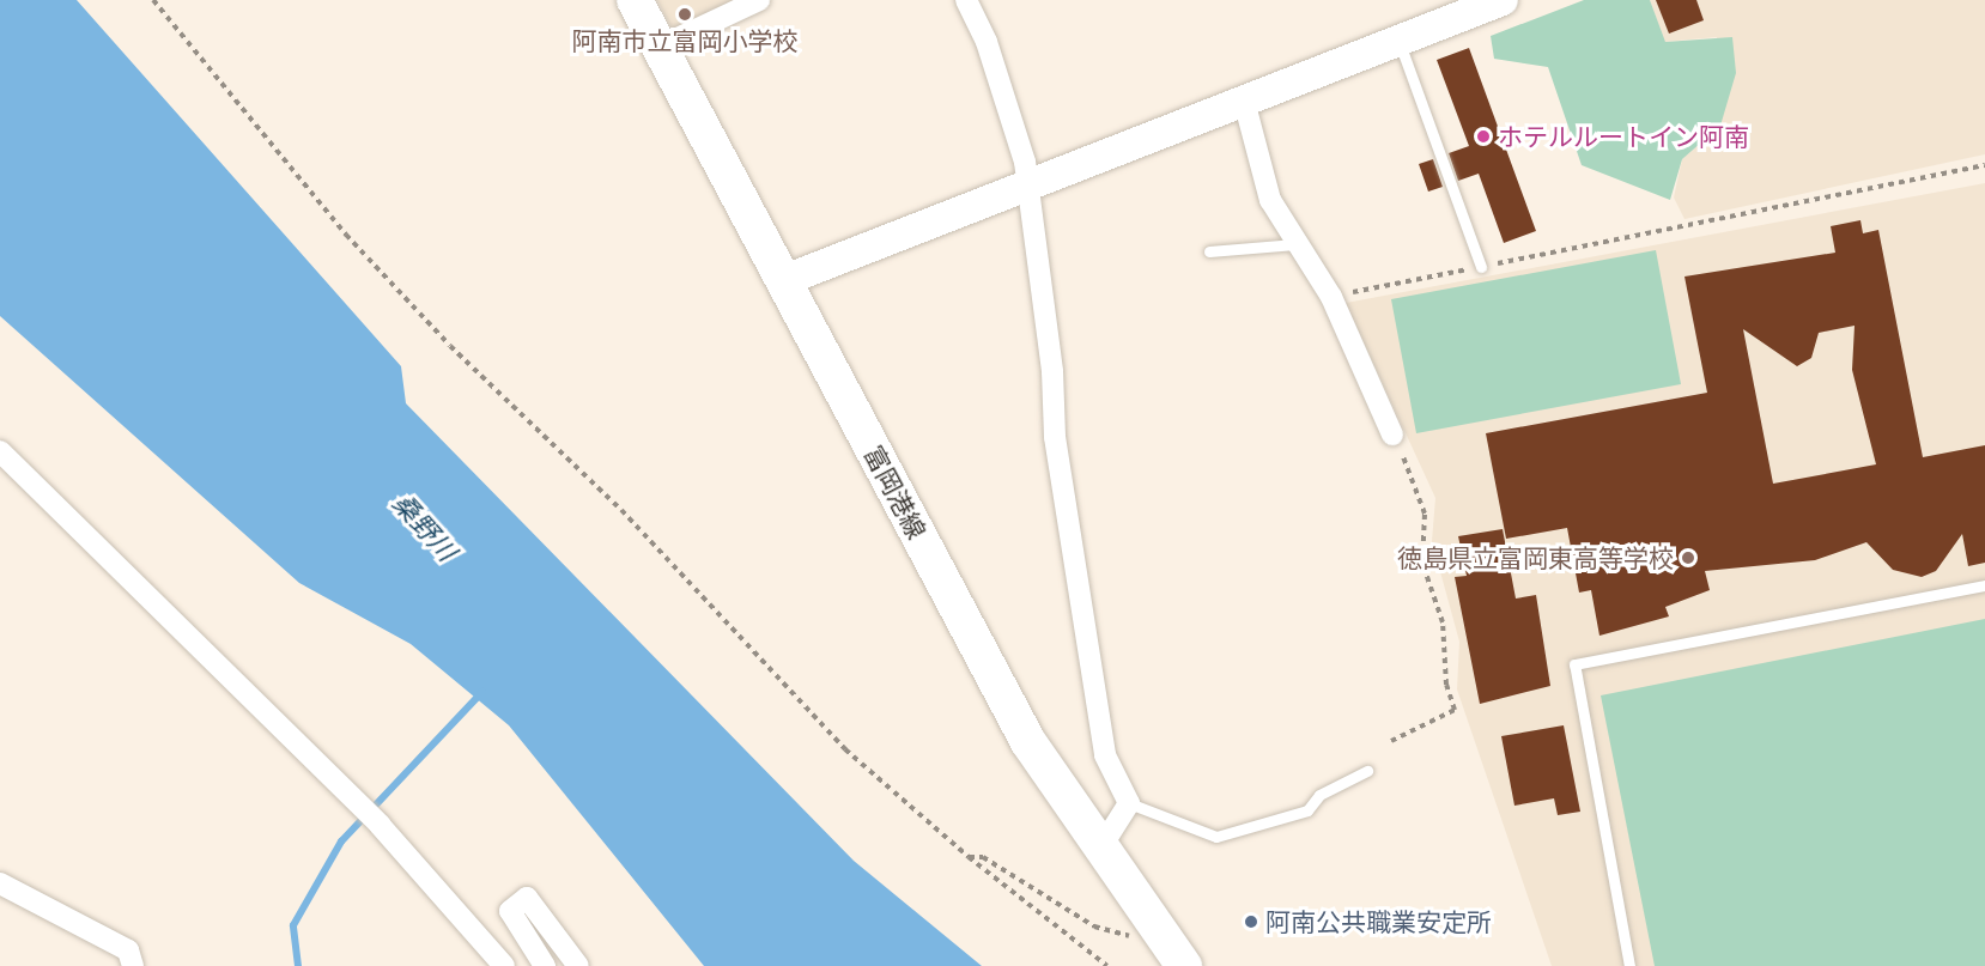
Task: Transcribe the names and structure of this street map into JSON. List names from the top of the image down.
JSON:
{
  "streets": {
    "main road": ["富岡港線"]
  },
  "water": ["桑野川"],
  "places": [
    "阿南市立富岡小学校",
    "ホテルルートイン阿南",
    "徳島県立富岡東高等学校",
    "阿南公共職業安定所"
  ]
}
